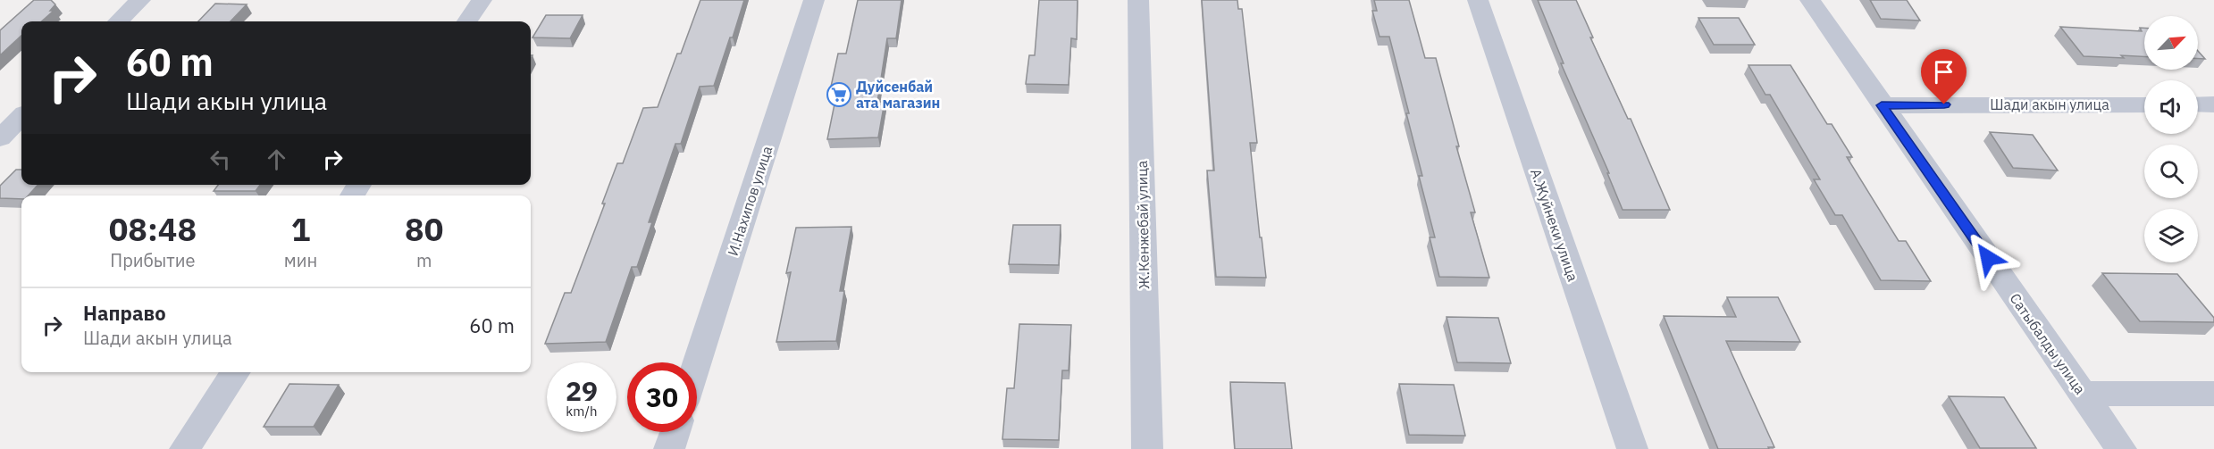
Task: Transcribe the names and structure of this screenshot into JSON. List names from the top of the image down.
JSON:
{
  "streets": {
    "street": [
      "Шади акын улица",
      "И.Нахипов улица",
      "Ж.Кенжебай улица",
      "А.Жуйнеки улица",
      "Сатыбалды улица"
    ]
  },
  "crossings": [
    ["Шади акын улица", "Сатыбалды улица"]
  ],
  "places": {
    "supermarket": ["Дуйсенбай ата магазин"]
  },
  "north": "top right",
  "page": {
    "turn": ["60 m", "Шади акын улица"],
    "eta": [
      "08:48",
      "Прибытие",
      "1",
      "мин",
      "80",
      "m"
    ],
    "list": [
      {
        "name": "Направо",
        "note": "Шади акын улица",
        "value": "60 m"
      }
    ],
    "speed": "29 km/h",
    "limit": "30"
  }
}
